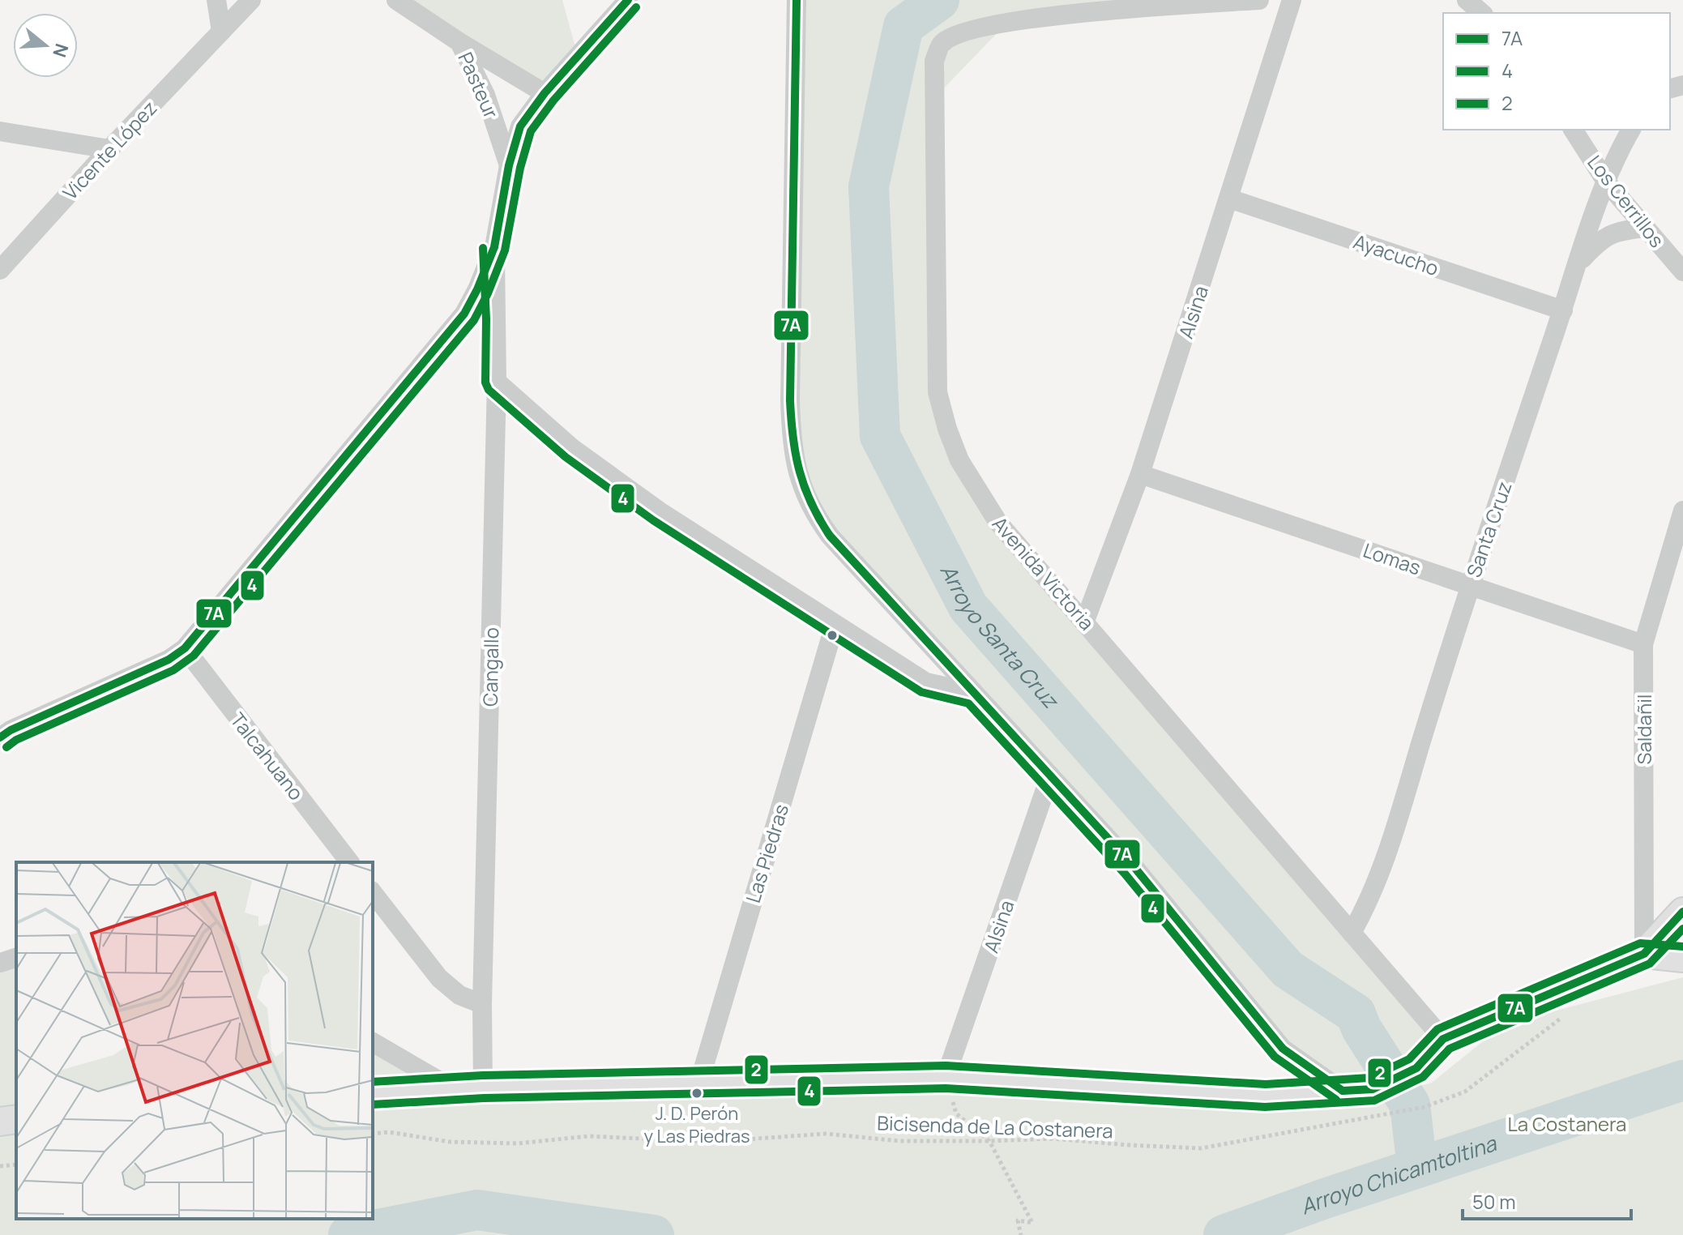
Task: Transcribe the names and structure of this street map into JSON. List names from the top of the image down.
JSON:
{
  "streets": {
    "street": [
      "Pasteur",
      "Vicente López",
      "Los Cerrillos",
      "Ayacucho",
      "Alsina",
      "Santa Cruz",
      "Lomas",
      "Avenida Victoria",
      "Cangallo",
      "Saldañil",
      "Talcahuano",
      "Las Piedras"
    ],
    "path": ["Bicisenda de La Costanera"]
  },
  "crossings": [
    ["Los Cerrillos", "Santa Cruz"],
    ["Ayacucho", "Alsina"],
    ["Ayacucho", "Santa Cruz"],
    ["Alsina", "Lomas"],
    ["Alsina", "Avenida Victoria"],
    ["Santa Cruz", "Lomas"],
    ["Santa Cruz", "Avenida Victoria"],
    ["Lomas", "Saldañil"]
  ],
  "water": ["Arroyo Santa Cruz", "Arroyo Chicamtoltina"],
  "parks": ["La Costanera"],
  "places": ["J. D. Perón y Las Piedras"],
  "lines": ["transit line 7A", "transit line 4", "transit line 2"],
  "legend": ["7A", "4", "2"],
  "scale_bar": "50 m",
  "north": "right"
}
